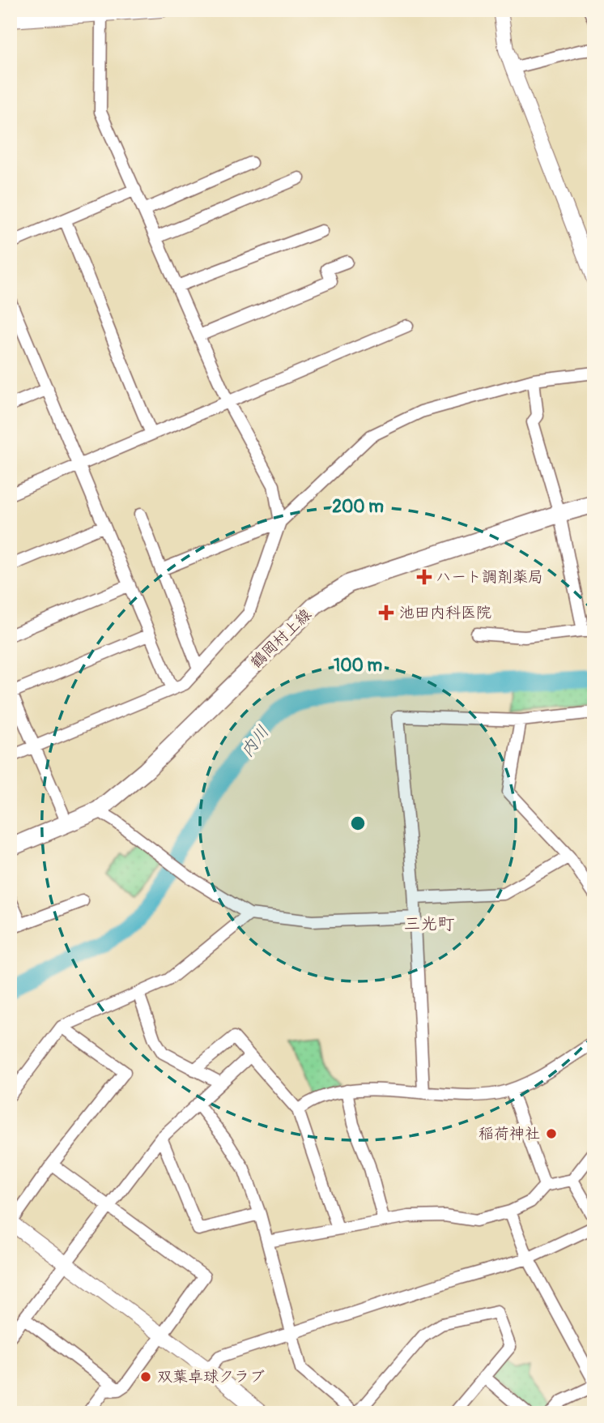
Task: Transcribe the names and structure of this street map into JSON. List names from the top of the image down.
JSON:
{
  "streets": {
    "main road": ["鶴岡村上線"]
  },
  "districts": ["三光町"],
  "water": ["内川"],
  "places": {
    "health": ["ハート調剤薬局", "池田内科医院"],
    "other": ["稲荷神社", "双葉卓球クラブ"]
  },
  "rings": ["200 m", "100 m"]
}
